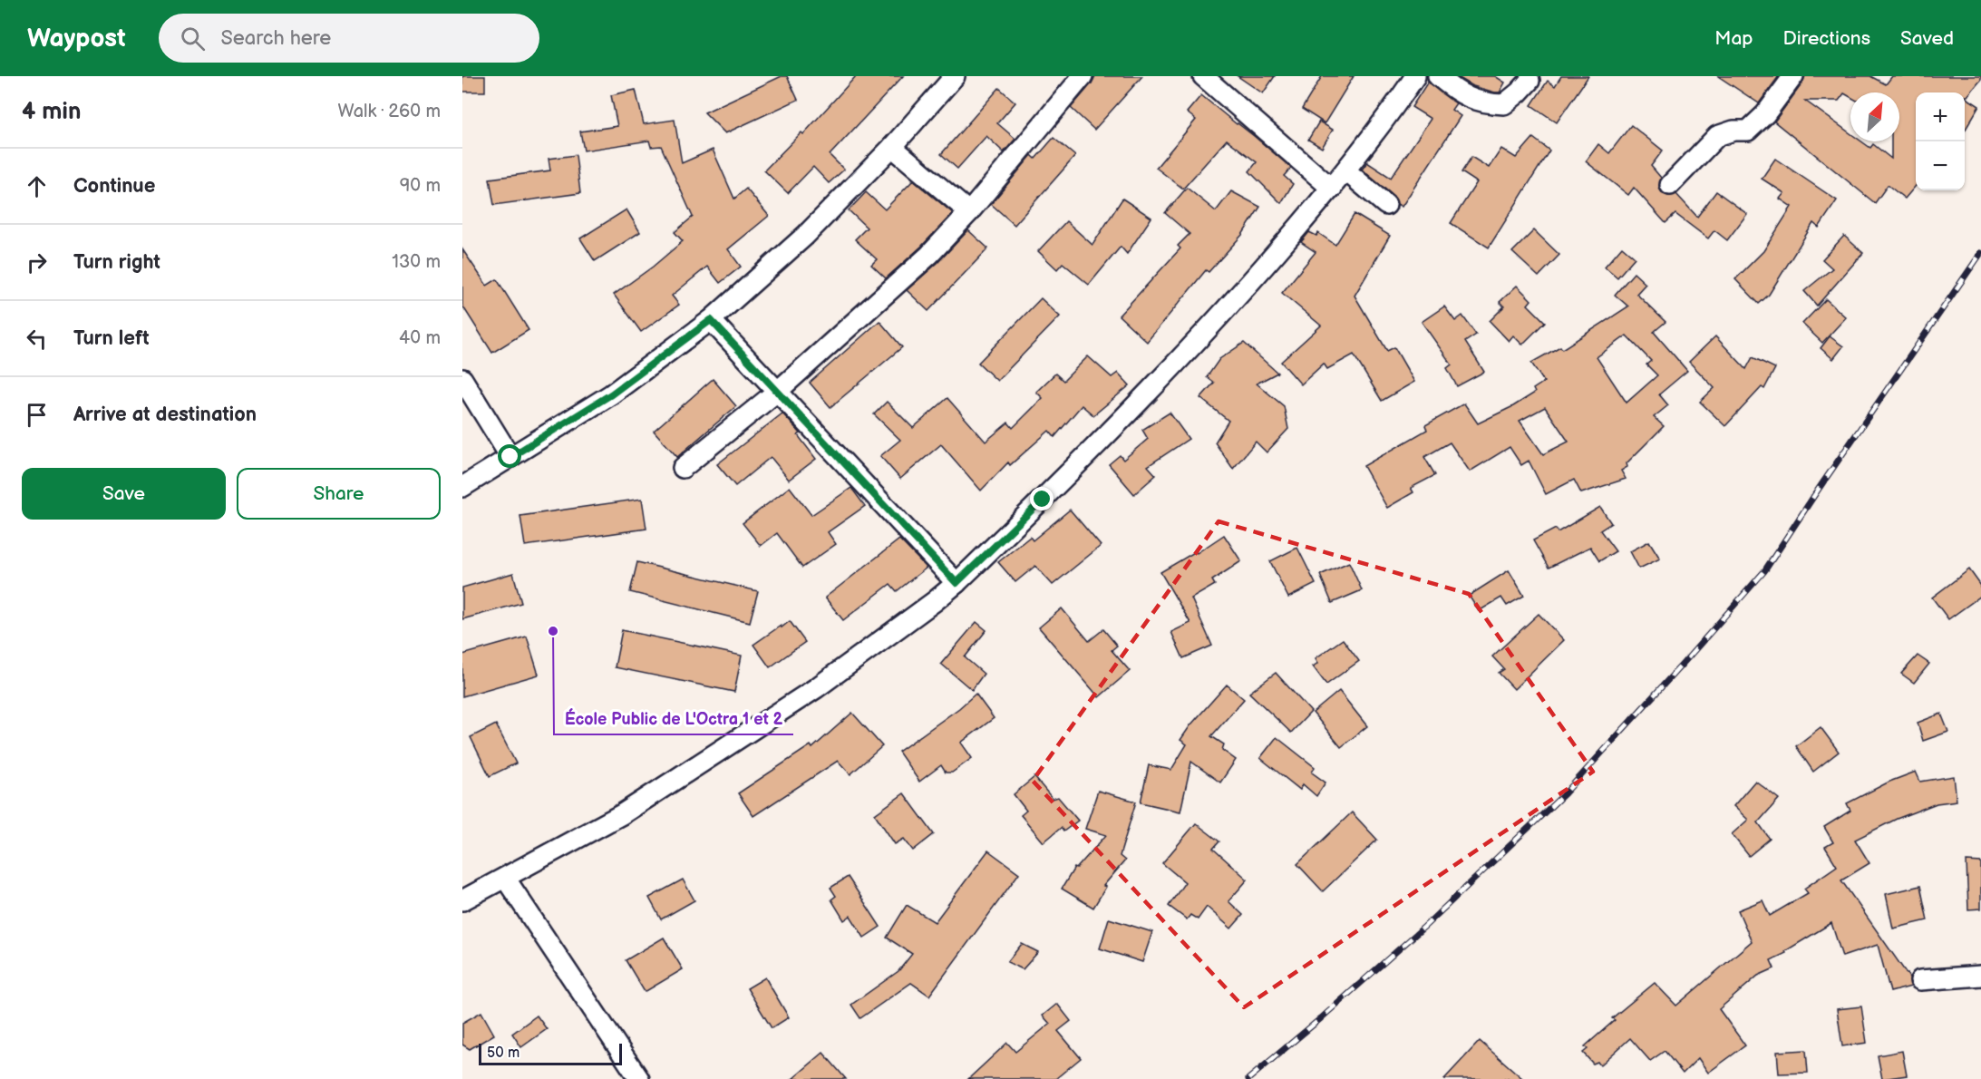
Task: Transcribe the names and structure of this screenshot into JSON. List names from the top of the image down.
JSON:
{
  "places": ["École Public de L'Octra 1 et 2"],
  "scale_bar": "50 m",
  "north": "top right",
  "page": {
    "header": "Waypost",
    "search": "Search here",
    "nav": ["Map", "Directions", "Saved"],
    "heading": ["4 min", "Walk · 260 m"],
    "map_buttons": ["+", "−"],
    "list": [
      ["Continue", "90 m"],
      ["Turn right", "130 m"],
      ["Turn left", "40 m"],
      "Arrive at destination"
    ],
    "buttons": ["Save", "Share"],
    "scale": "50 m"
  }
}
